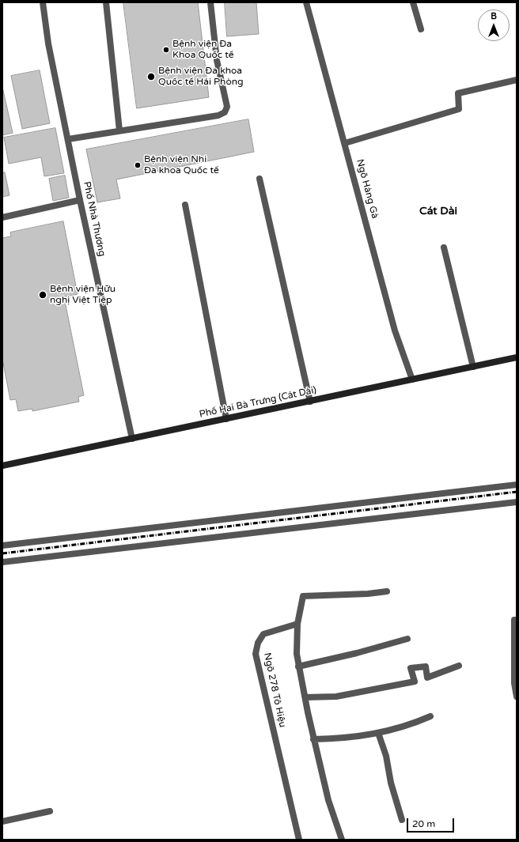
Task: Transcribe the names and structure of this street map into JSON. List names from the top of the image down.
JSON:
{
  "streets": {
    "main road": ["Phố Hai Bà Trưng (Cát Dài)"],
    "street": ["Ngõ Hàng Gà", "Phố Nhà Thương", "Ngõ 278 Tô Hiệu"]
  },
  "crossings": [
    ["Ngõ Hàng Gà", "Phố Hai Bà Trưng (Cát Dài)"],
    ["Phố Nhà Thương", "Phố Hai Bà Trưng (Cát Dài)"]
  ],
  "districts": ["Cát Dài"],
  "places": [
    "Bệnh viện Đa Khoa Quốc tế",
    "Bệnh viện Đa khoa Quốc tế Hải Phòng",
    "Bệnh viện Nhi Đa khoa Quốc tế",
    "Bệnh viện Hữu nghị Việt Tiệp"
  ],
  "scale_bar": "20 m",
  "north": "top"
}
